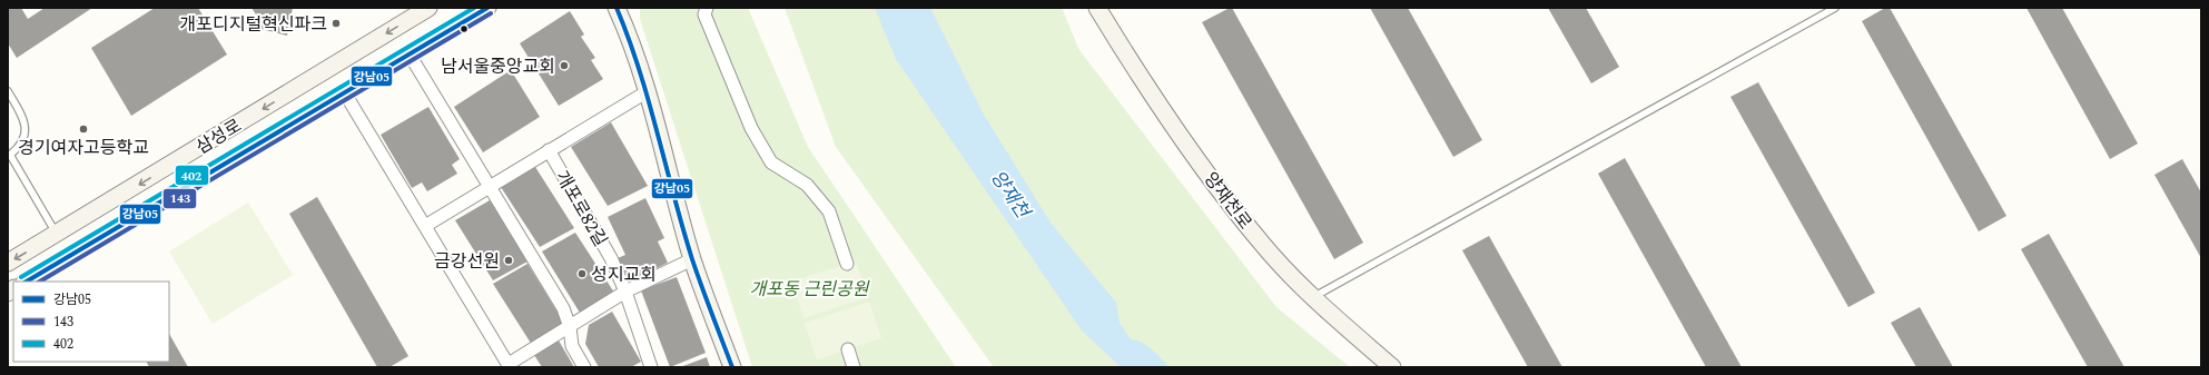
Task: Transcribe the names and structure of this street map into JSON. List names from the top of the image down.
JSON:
{
  "streets": {
    "main road": ["삼성로", "양재천로"],
    "street": ["개포로82길"]
  },
  "water": ["양재천"],
  "parks": ["개포동 근린공원"],
  "places": [
    "개포디지털혁신파크",
    "남서울중앙교회",
    "경기여자고등학교",
    "금강선원",
    "성지교회"
  ],
  "lines": ["transit line 강남05", "transit line 402", "transit line 143"],
  "legend": ["강남05", "143", "402"]
}
